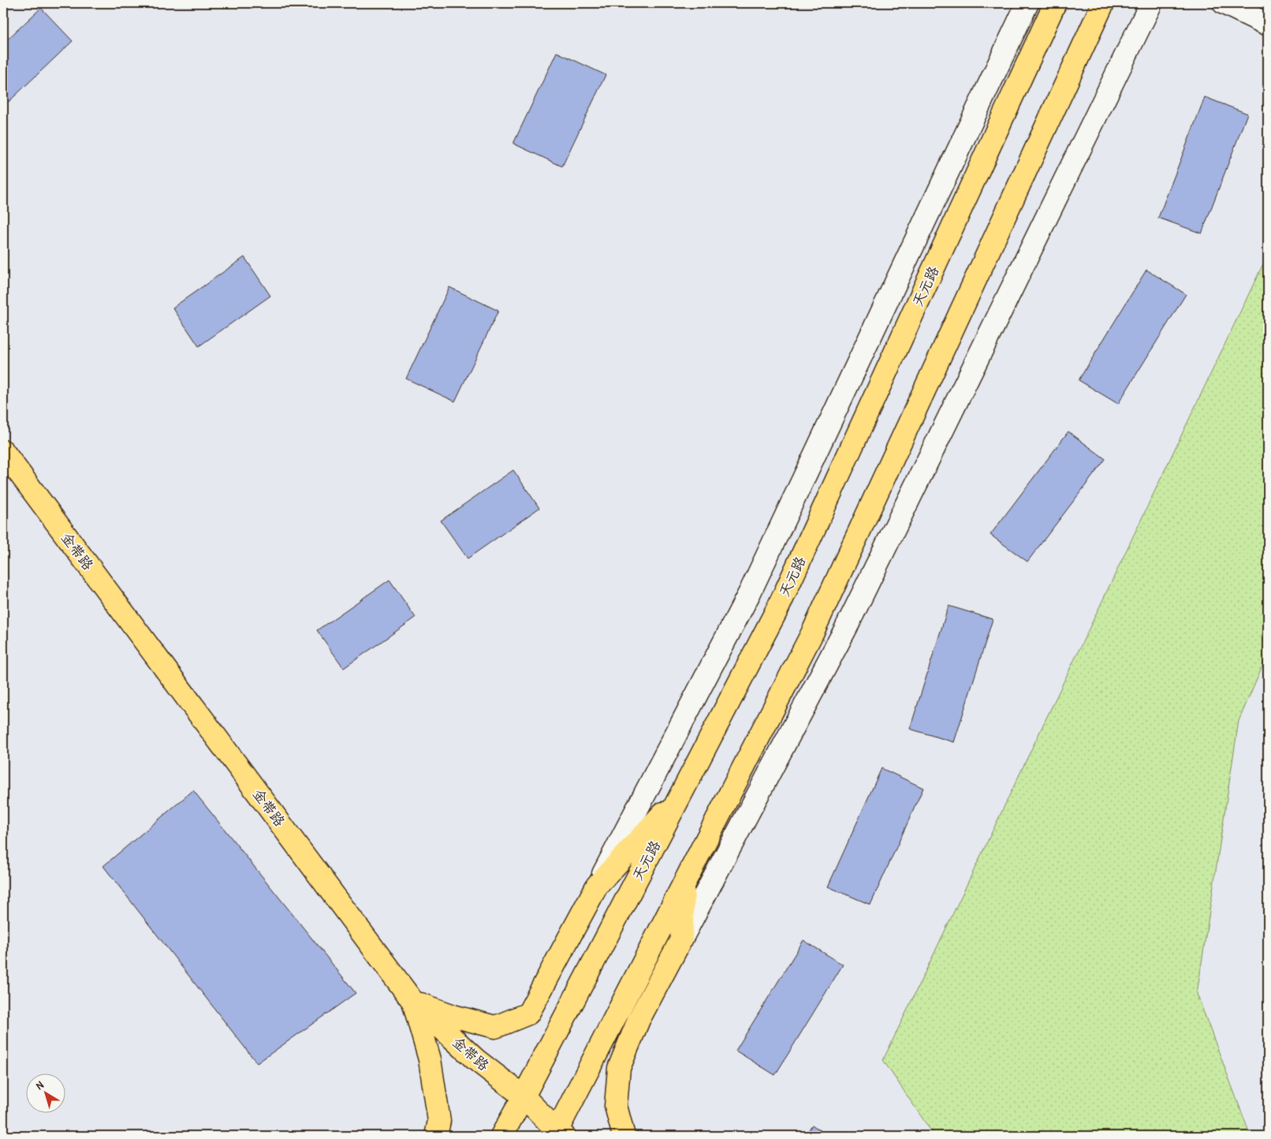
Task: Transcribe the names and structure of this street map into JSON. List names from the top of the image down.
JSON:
{
  "streets": {
    "main road": ["天元路", "金带路"]
  },
  "crossings": [
    ["天元路", "金带路"]
  ],
  "north": "top left"
}
